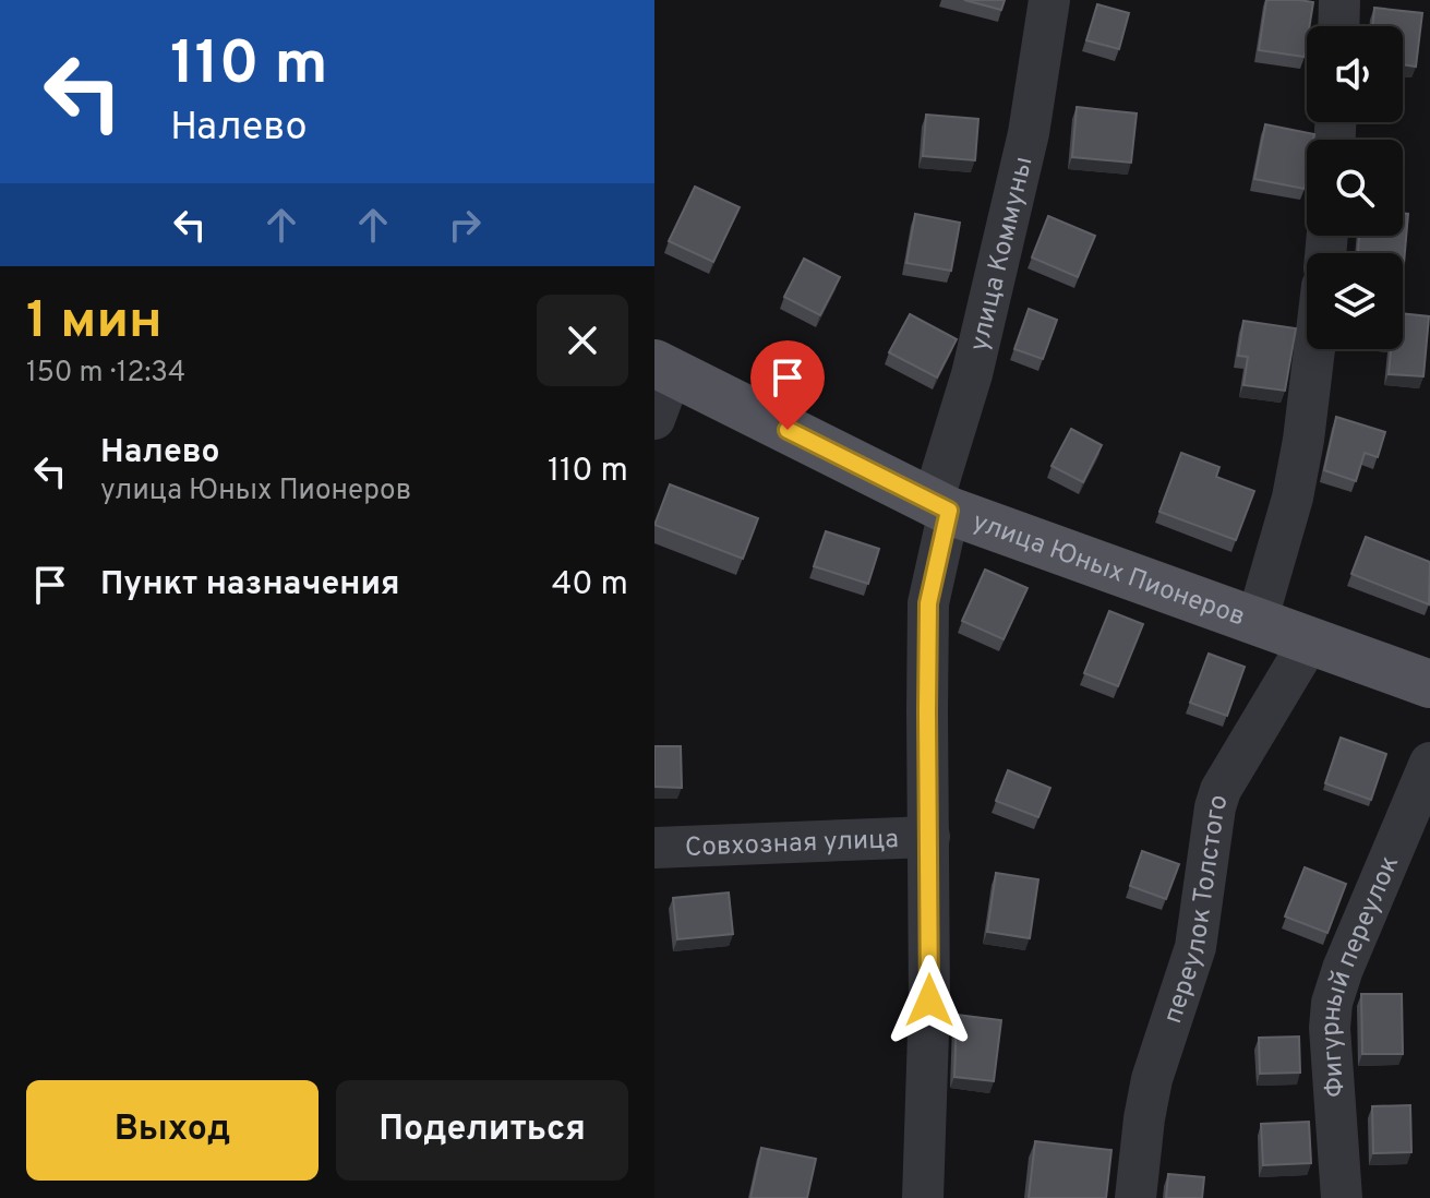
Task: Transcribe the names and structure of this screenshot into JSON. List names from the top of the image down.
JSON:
{
  "streets": {
    "main road": ["улица Юных Пионеров"],
    "street": [
      "улица Коммуны",
      "Совхозная улица",
      "переулок Толстого",
      "Фигурный переулок"
    ]
  },
  "crossings": [
    ["улица Коммуны", "улица Юных Пионеров"],
    ["улица Коммуны", "Совхозная улица"],
    ["улица Юных Пионеров", "переулок Толстого"]
  ],
  "page": {
    "turn": ["110 m", "Налево"],
    "heading": ["1 мин", "150 m · 12:34"],
    "list": [
      {
        "name": "Налево",
        "note": "улица Юных Пионеров",
        "value": "110 m"
      },
      {
        "name": "Пункт назначения",
        "value": "40 m"
      }
    ],
    "buttons": ["Выход", "Поделиться"]
  }
}
